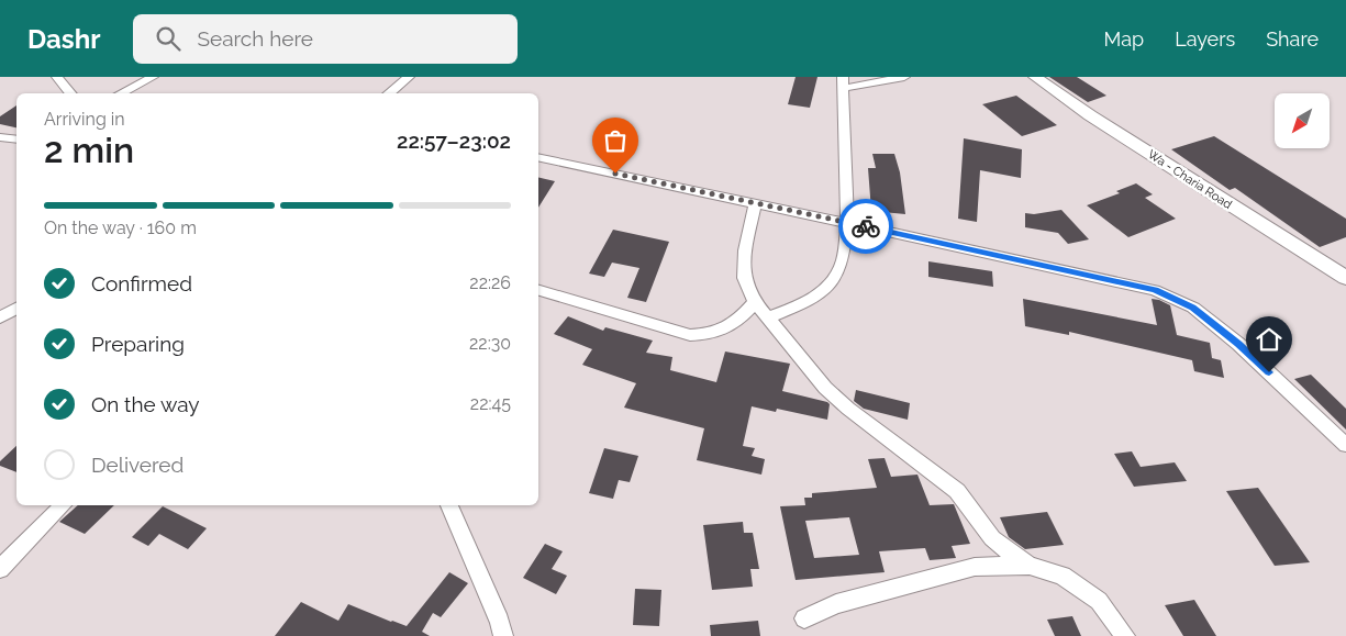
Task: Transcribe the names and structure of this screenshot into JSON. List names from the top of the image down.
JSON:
{
  "streets": {
    "street": ["Wa - Charia Road"]
  },
  "north": "bottom left",
  "page": {
    "header": "Dashr",
    "search": "Search here",
    "nav": ["Map", "Layers", "Share"],
    "heading": ["2 min", "Arriving in", "22:57–23:02"],
    "bar": "On the way · 160 m",
    "list": [
      ["Confirmed", "22:26"],
      ["Preparing", "22:30"],
      ["On the way", "22:45"],
      "Delivered"
    ]
  }
}
